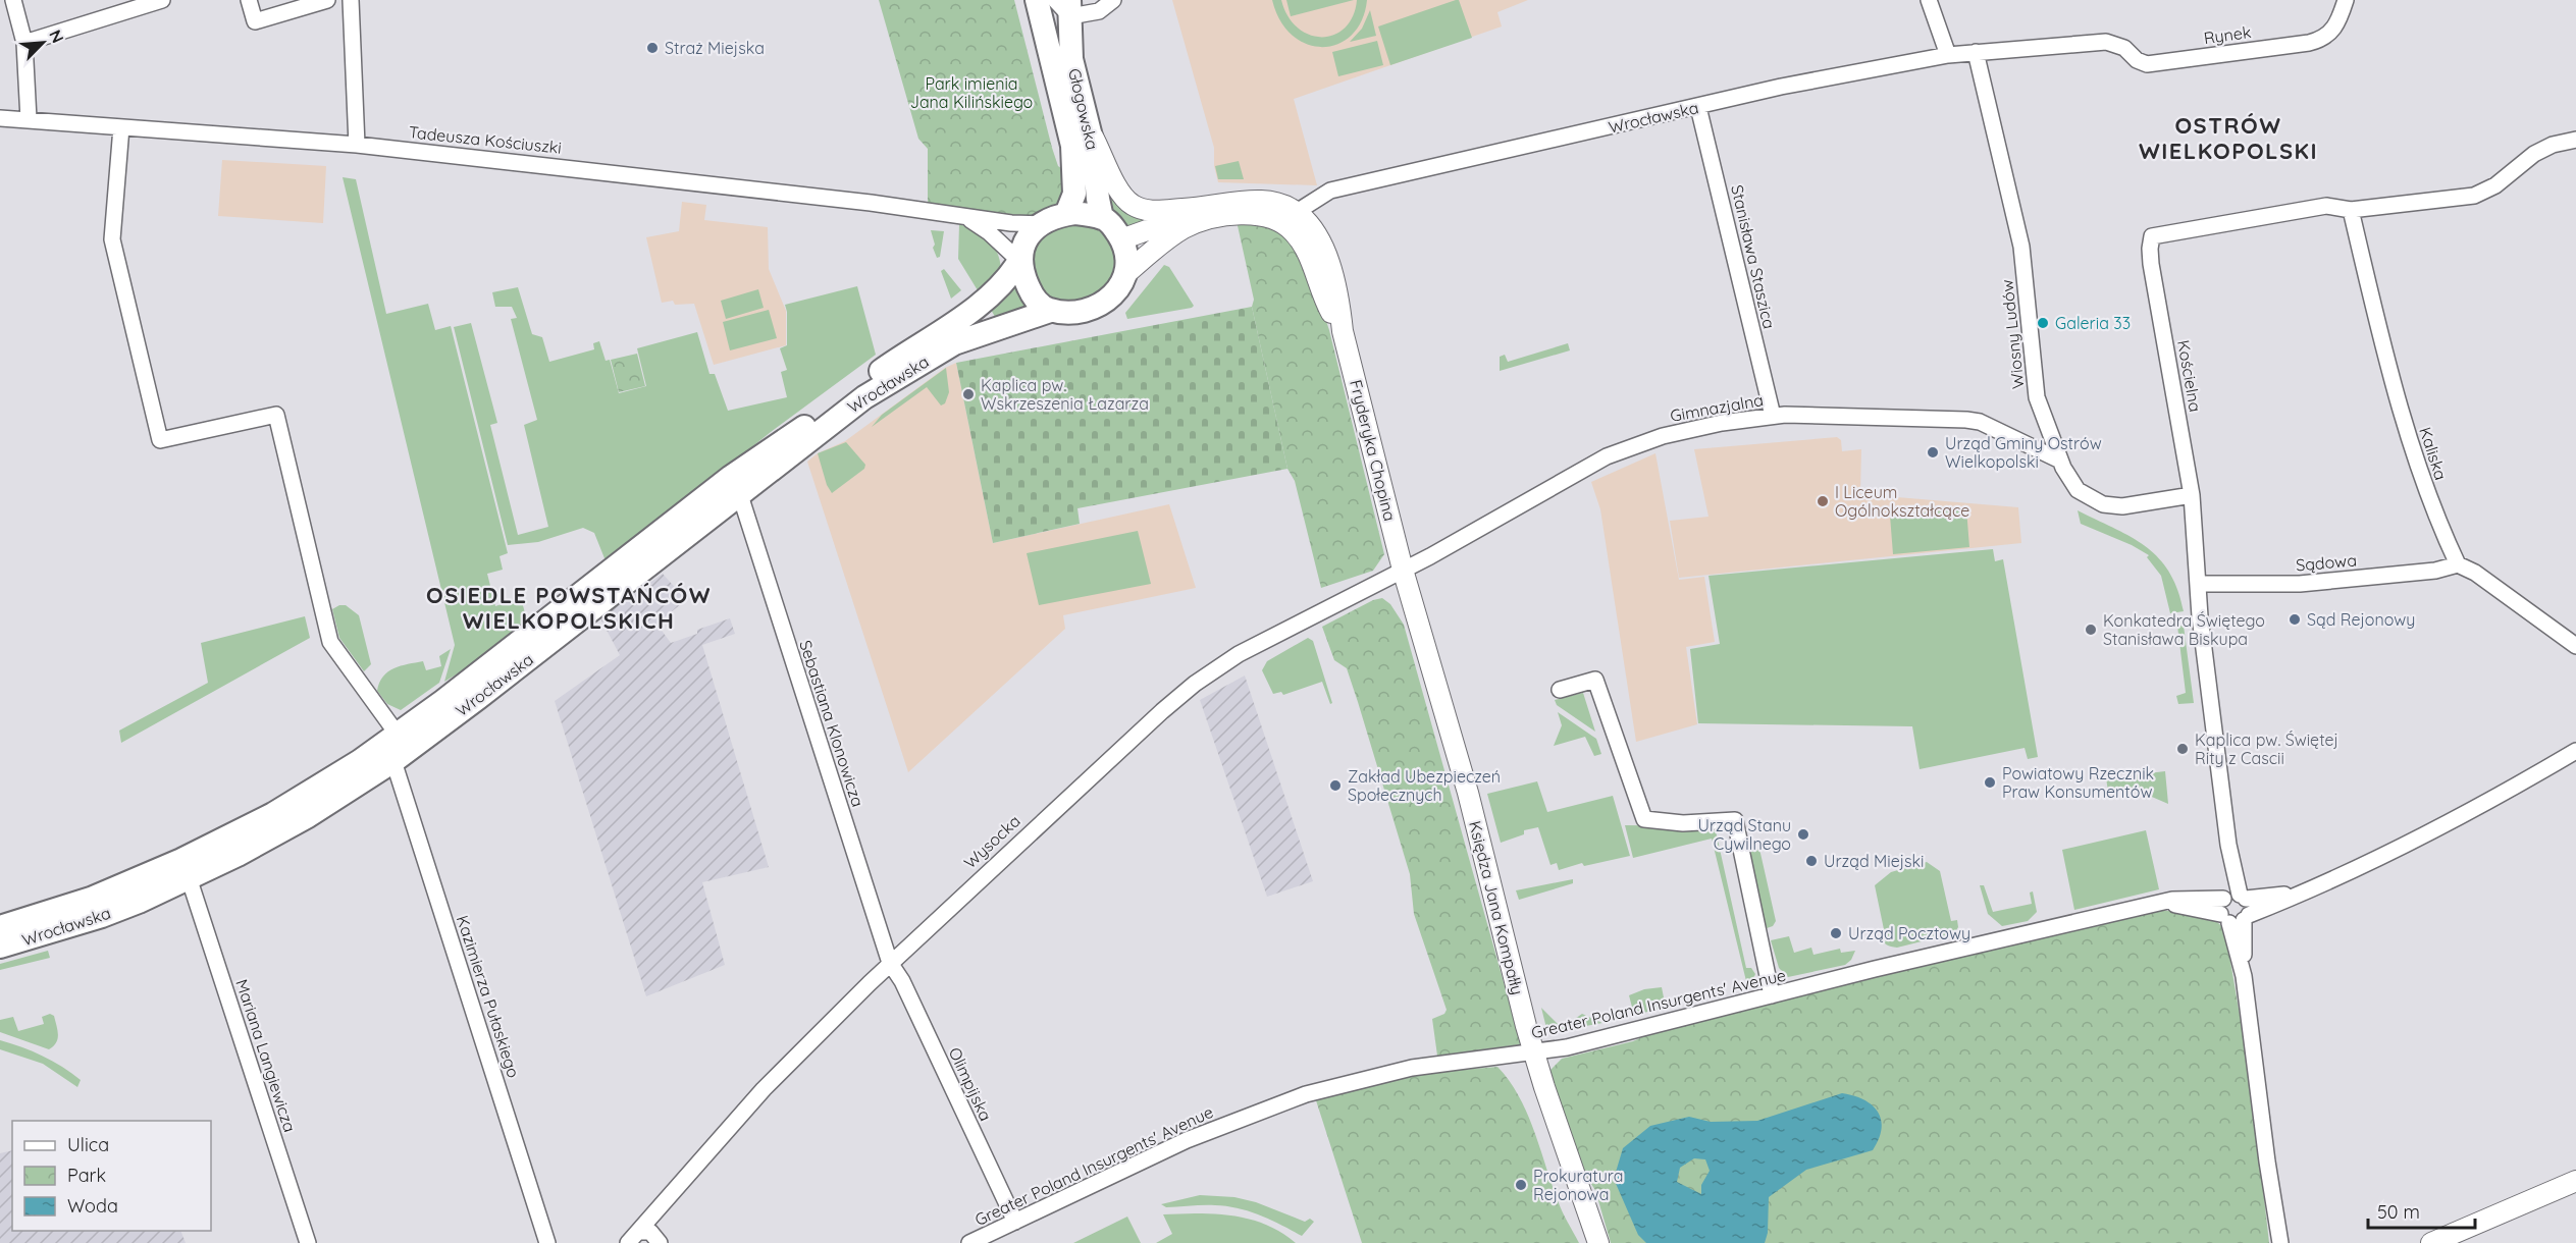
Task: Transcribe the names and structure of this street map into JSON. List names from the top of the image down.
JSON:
{
  "streets": {
    "main road": ["Głogowska", "Wrocławska"],
    "street": [
      "Rynek",
      "Tadeusza Kościuszki",
      "Stanisława Staszica",
      "Wiosny Ludów",
      "Kościelna",
      "Gimnazjalna",
      "Fryderyka Chopina",
      "Kaliska",
      "Sądowa",
      "Sebastiana Klonowicza",
      "Wysocka",
      "Księdza Jana Kompałły",
      "Kazimierza Pułaskiego",
      "Greater Poland Insurgents' Avenue",
      "Mariana Langiewicza",
      "Olimpijska"
    ]
  },
  "crossings": [
    ["Rynek", "Wrocławska"],
    ["Głogowska", "Wrocławska"],
    ["Głogowska", "Tadeusza Kościuszki"],
    ["Wrocławska", "Tadeusza Kościuszki"],
    ["Wrocławska", "Stanisława Staszica"],
    ["Wrocławska", "Wiosny Ludów"],
    ["Wrocławska", "Fryderyka Chopina"],
    ["Wrocławska", "Sebastiana Klonowicza"],
    ["Wrocławska", "Kazimierza Pułaskiego"],
    ["Wrocławska", "Mariana Langiewicza"],
    ["Stanisława Staszica", "Gimnazjalna"],
    ["Wiosny Ludów", "Kościelna"],
    ["Wiosny Ludów", "Gimnazjalna"],
    ["Kościelna", "Kaliska"],
    ["Kościelna", "Sądowa"],
    ["Kościelna", "Greater Poland Insurgents' Avenue"],
    ["Gimnazjalna", "Fryderyka Chopina"],
    ["Gimnazjalna", "Wysocka"],
    ["Gimnazjalna", "Księdza Jana Kompałły"],
    ["Fryderyka Chopina", "Wysocka"],
    ["Fryderyka Chopina", "Księdza Jana Kompałły"],
    ["Kaliska", "Sądowa"],
    ["Sebastiana Klonowicza", "Wysocka"],
    ["Sebastiana Klonowicza", "Olimpijska"],
    ["Wysocka", "Księdza Jana Kompałły"],
    ["Wysocka", "Olimpijska"],
    ["Księdza Jana Kompałły", "Greater Poland Insurgents' Avenue"],
    ["Greater Poland Insurgents' Avenue", "Olimpijska"]
  ],
  "districts": ["OSTRÓW WIELKOPOLSKI", "OSIEDLE POWSTAŃCÓW WIELKOPOLSKICH"],
  "parks": ["Park imienia Jana Kilińskiego"],
  "places": [
    "Straż Miejska",
    "Galeria 33",
    "Kaplica pw. Wskrzeszenia Łazarza",
    "Urząd Gminy Ostrów Wielkopolski",
    "I Liceum Ogólnokształcące",
    "Sąd Rejonowy",
    "Konkatedra Świętego Stanisława Biskupa",
    "Kaplica pw. Świętej Rity z Cascii",
    "Powiatowy Rzecznik Praw Konsumentów",
    "Zakład Ubezpieczeń Społecznych",
    "Urząd Stanu Cywilnego",
    "Urząd Miejski",
    "Urząd Pocztowy",
    "Prokuratura Rejonowa"
  ],
  "legend": ["Ulica", "Park", "Woda"],
  "scale_bar": "50 m",
  "north": "top right"
}
